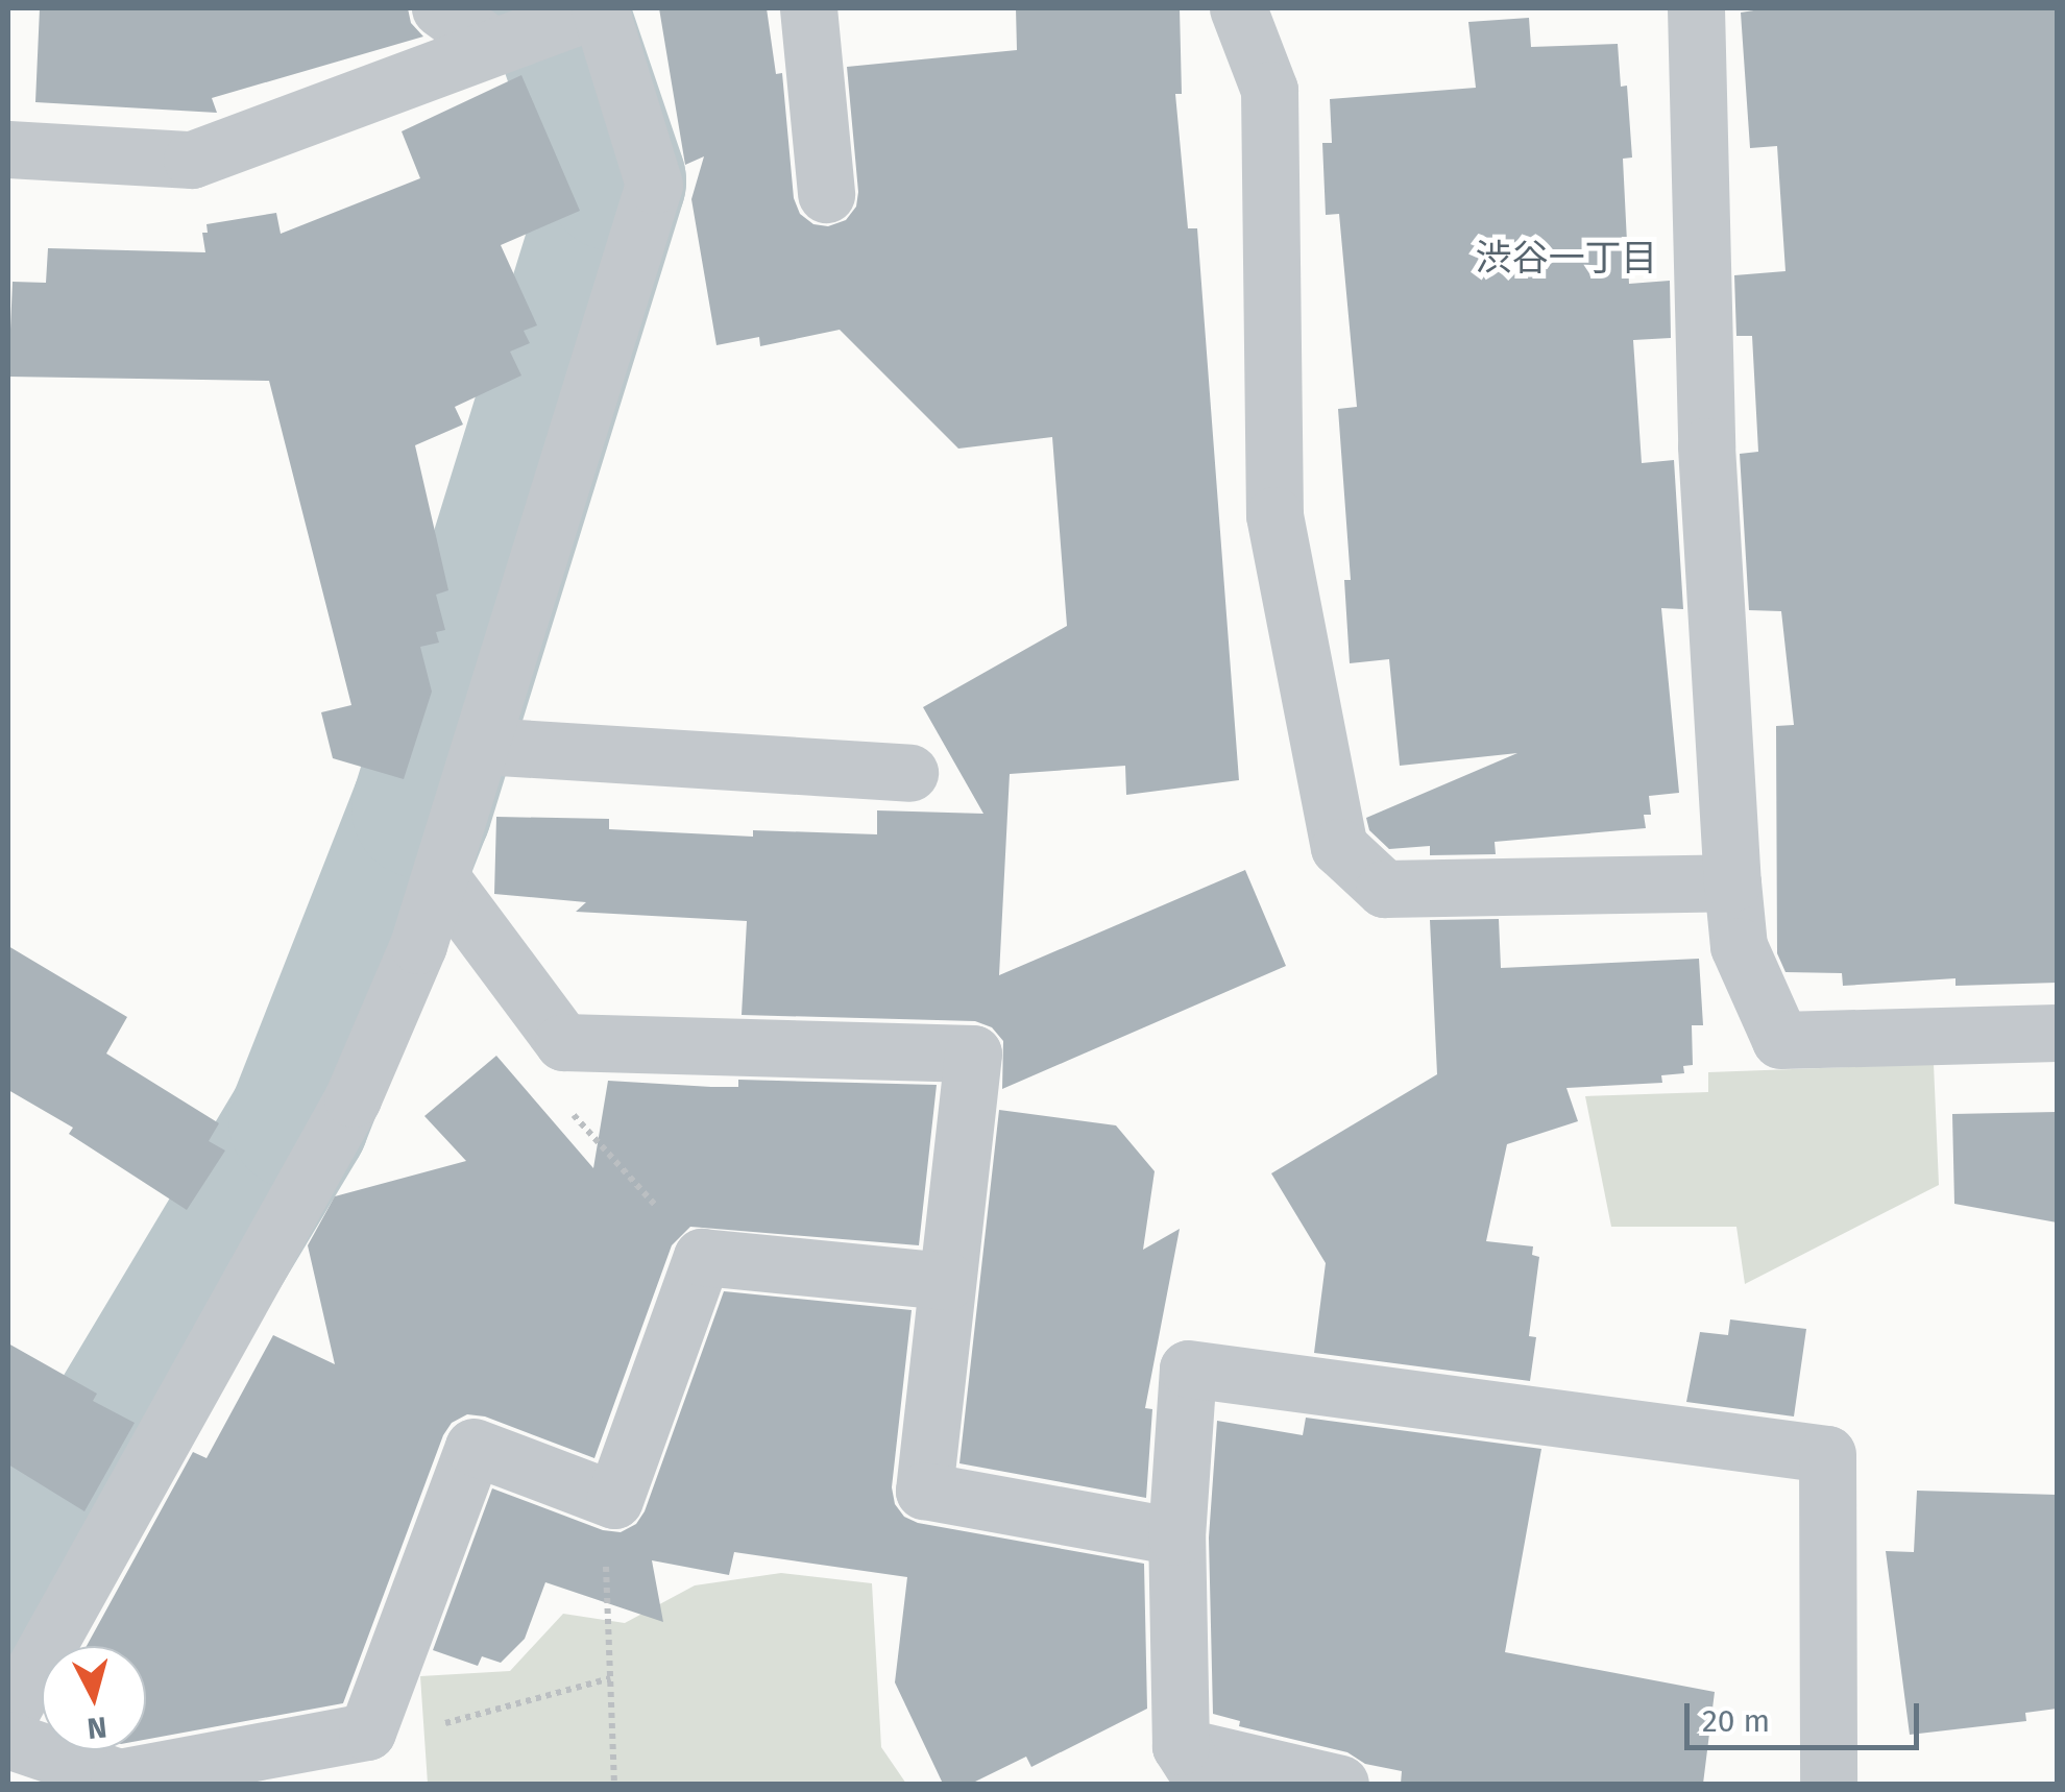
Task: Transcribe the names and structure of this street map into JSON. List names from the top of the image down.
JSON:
{
  "districts": ["渋谷一丁目"],
  "scale_bar": "20 m",
  "north": "bottom"
}
